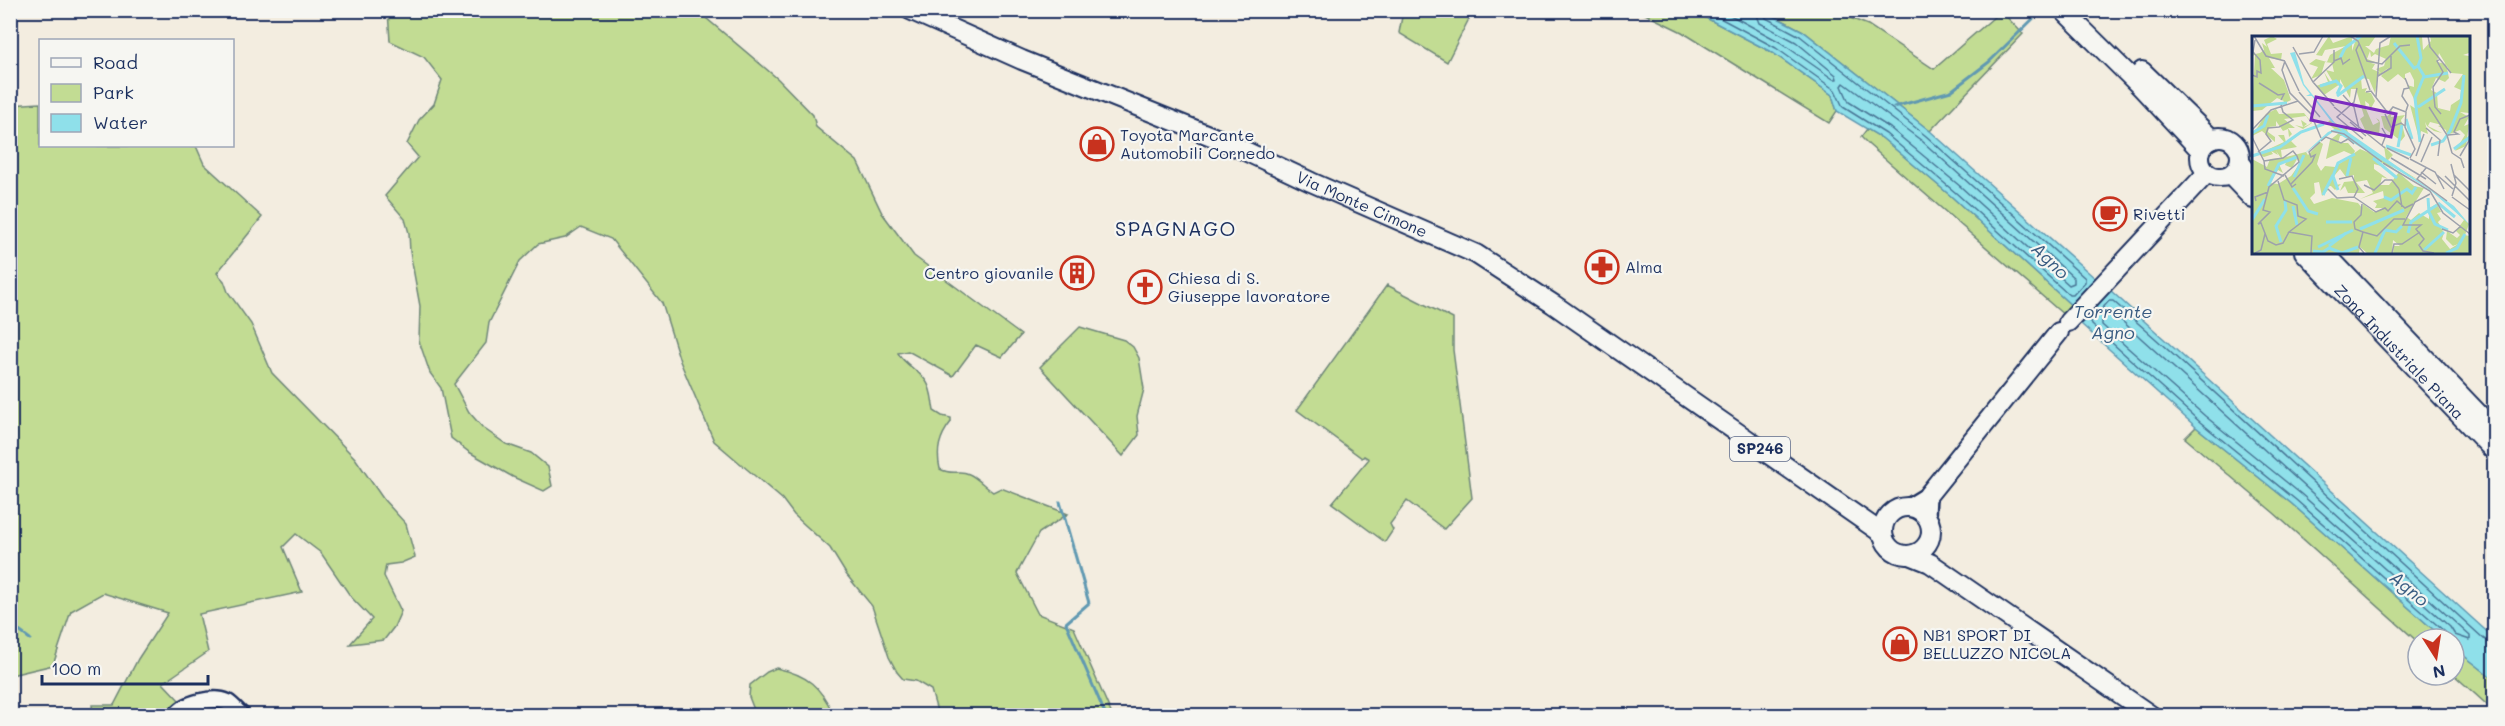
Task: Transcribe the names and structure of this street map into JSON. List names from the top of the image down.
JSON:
{
  "streets": {
    "main road": ["Via Monte Cimone", "Zona Industriale Piana", "SP246"]
  },
  "districts": ["SPAGNAGO"],
  "water": ["Agno", "Torrente Agno"],
  "places": {
    "shop": ["Toyota Marcante Automobili Cornedo", "NB1 SPORT DI BELLUZZO NICOLA"],
    "cafe": ["Rivetti"],
    "pharmacy": ["Alma"],
    "building": ["Centro giovanile"],
    "church": ["Chiesa di S. Giuseppe lavoratore"]
  },
  "legend": ["Road", "Park", "Water"],
  "scale_bar": "100 m",
  "north": "bottom"
}
